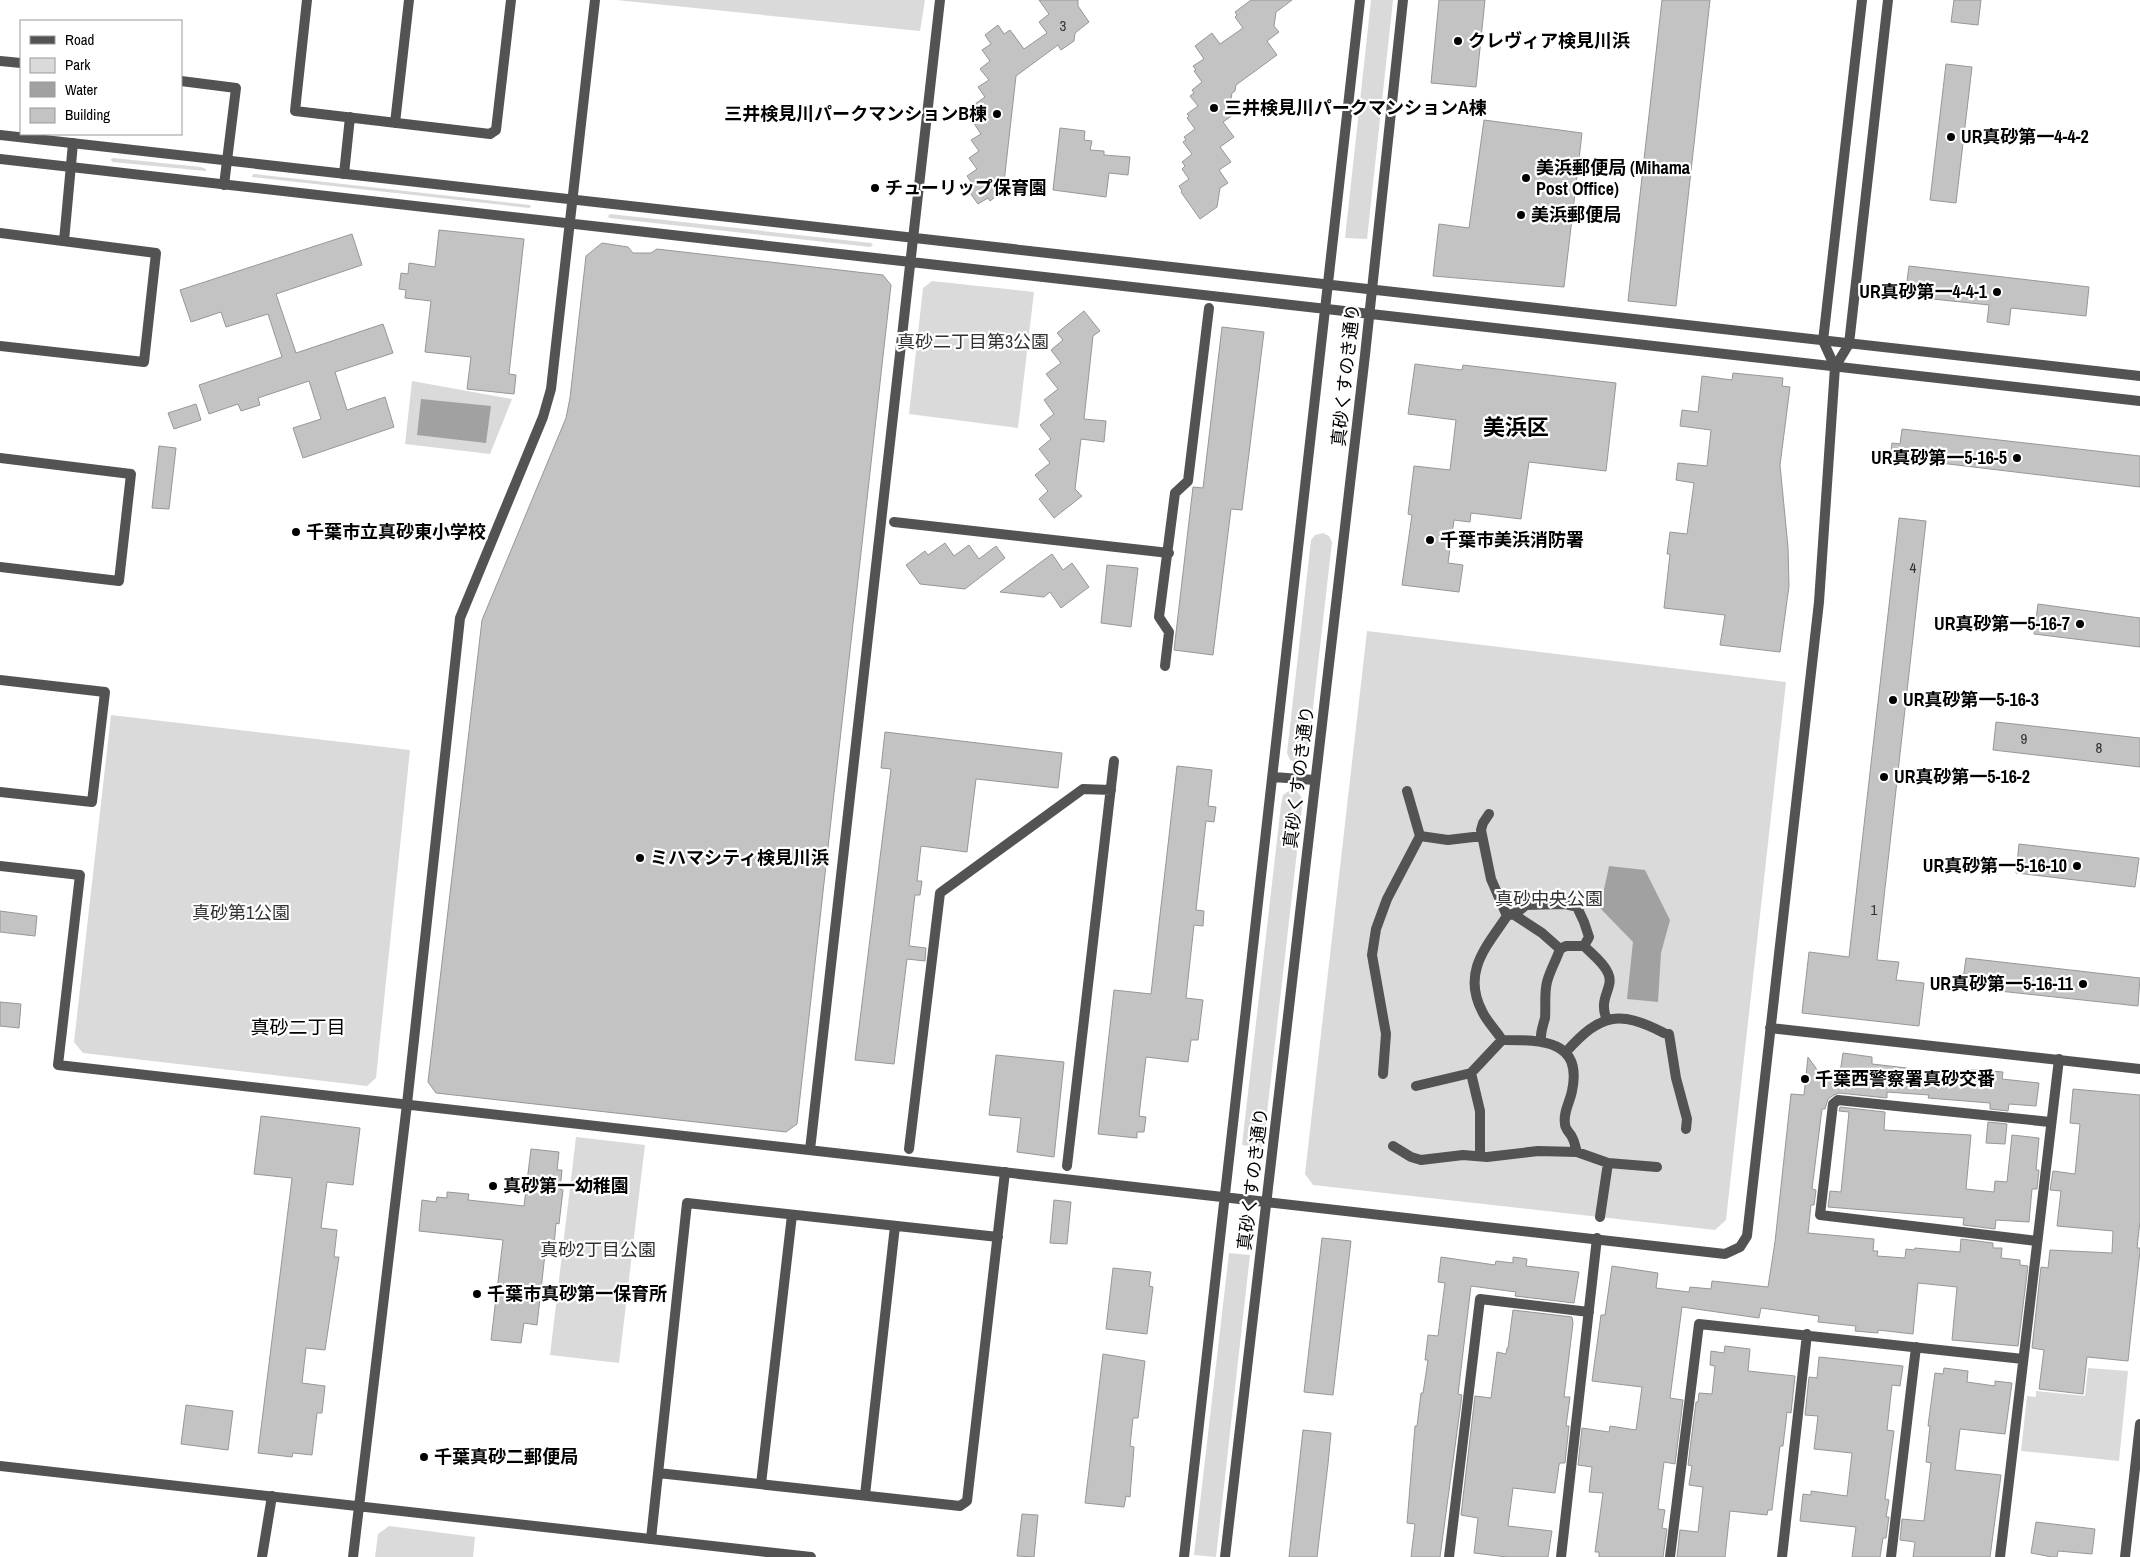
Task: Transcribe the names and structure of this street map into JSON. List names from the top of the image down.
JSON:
{
  "streets": {
    "street": ["真砂くすのき通り"]
  },
  "districts": ["美浜区", "真砂二丁目"],
  "parks": [
    "真砂二丁目第3公園",
    "真砂中央公園",
    "真砂第1公園",
    "真砂2丁目公園"
  ],
  "places": [
    "クレヴィア検見川浜",
    "三井検見川パークマンションA棟",
    "三井検見川パークマンションB棟",
    "UR真砂第一4-4-2",
    "美浜郵便局 (Mihama Post Office)",
    "チューリップ保育園",
    "美浜郵便局",
    "UR真砂第一4-4-1",
    "UR真砂第一5-16-5",
    "千葉市立真砂東小学校",
    "千葉市美浜消防署",
    "UR真砂第一5-16-7",
    "UR真砂第一5-16-3",
    "UR真砂第一5-16-2",
    "ミハマシティ検見川浜",
    "UR真砂第一5-16-10",
    "UR真砂第一5-16-11",
    "千葉西警察署真砂交番",
    "真砂第一幼稚園",
    "千葉市真砂第一保育所",
    "千葉真砂二郵便局"
  ],
  "house_numbers": [
    "3",
    "4",
    "9",
    "8",
    "1"
  ],
  "legend": [
    "Road",
    "Park",
    "Water",
    "Building"
  ]
}
